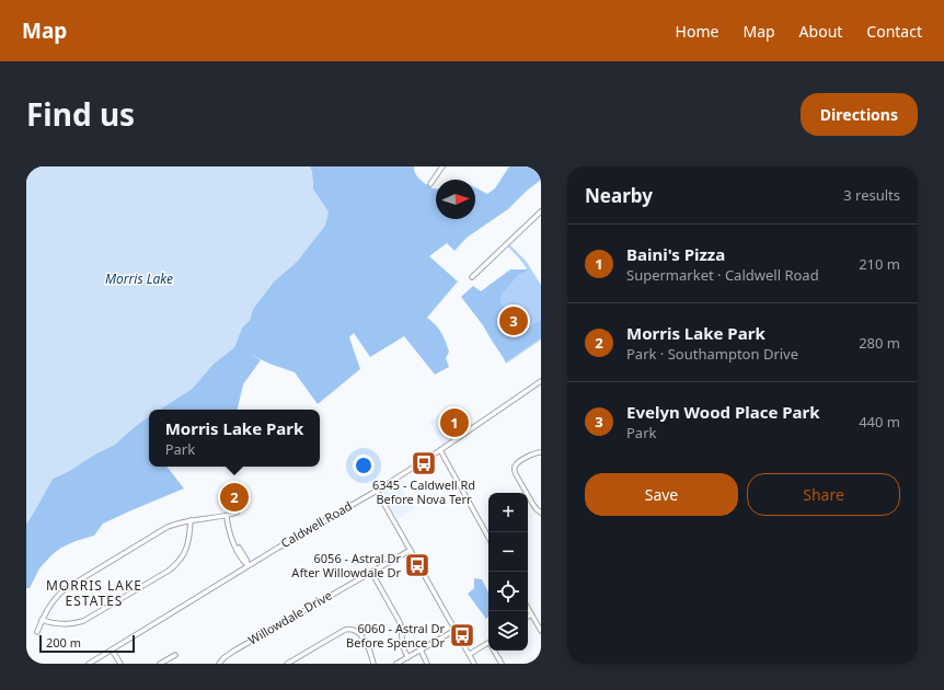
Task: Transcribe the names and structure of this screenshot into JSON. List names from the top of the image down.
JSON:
{
  "streets": {
    "street": ["Caldwell Road", "Willowdale Drive"]
  },
  "districts": ["MORRIS LAKE ESTATES"],
  "water": ["Morris Lake"],
  "places": {
    "bus stop": ["6345 - Caldwell Rd Before Nova Terr", "6056 - Astral Dr After Willowdale Dr", "6060 - Astral Dr Before Spence Dr"]
  },
  "scale_bar": "200 m",
  "north": "right",
  "page": {
    "header": "Map",
    "nav": [
      "Home",
      "Map",
      "About",
      "Contact"
    ],
    "title": "Find us",
    "buttons": [
      "Directions",
      ["Save", "Share"]
    ],
    "heading": ["Nearby", "3 results"],
    "list": [
      {
        "mark": "1",
        "name": "Baini's Pizza",
        "note": "Supermarket · Caldwell Road",
        "value": "210 m"
      },
      {
        "mark": "2",
        "name": "Morris Lake Park",
        "note": "Park · Southampton Drive",
        "value": "280 m"
      },
      {
        "mark": "3",
        "name": "Evelyn Wood Place Park",
        "note": "Park",
        "value": "440 m"
      }
    ],
    "pins": ["3", "1", "2"],
    "popup": ["Morris Lake Park", "Park"],
    "map_buttons": ["+", "−"],
    "scale": "200 m"
  }
}
